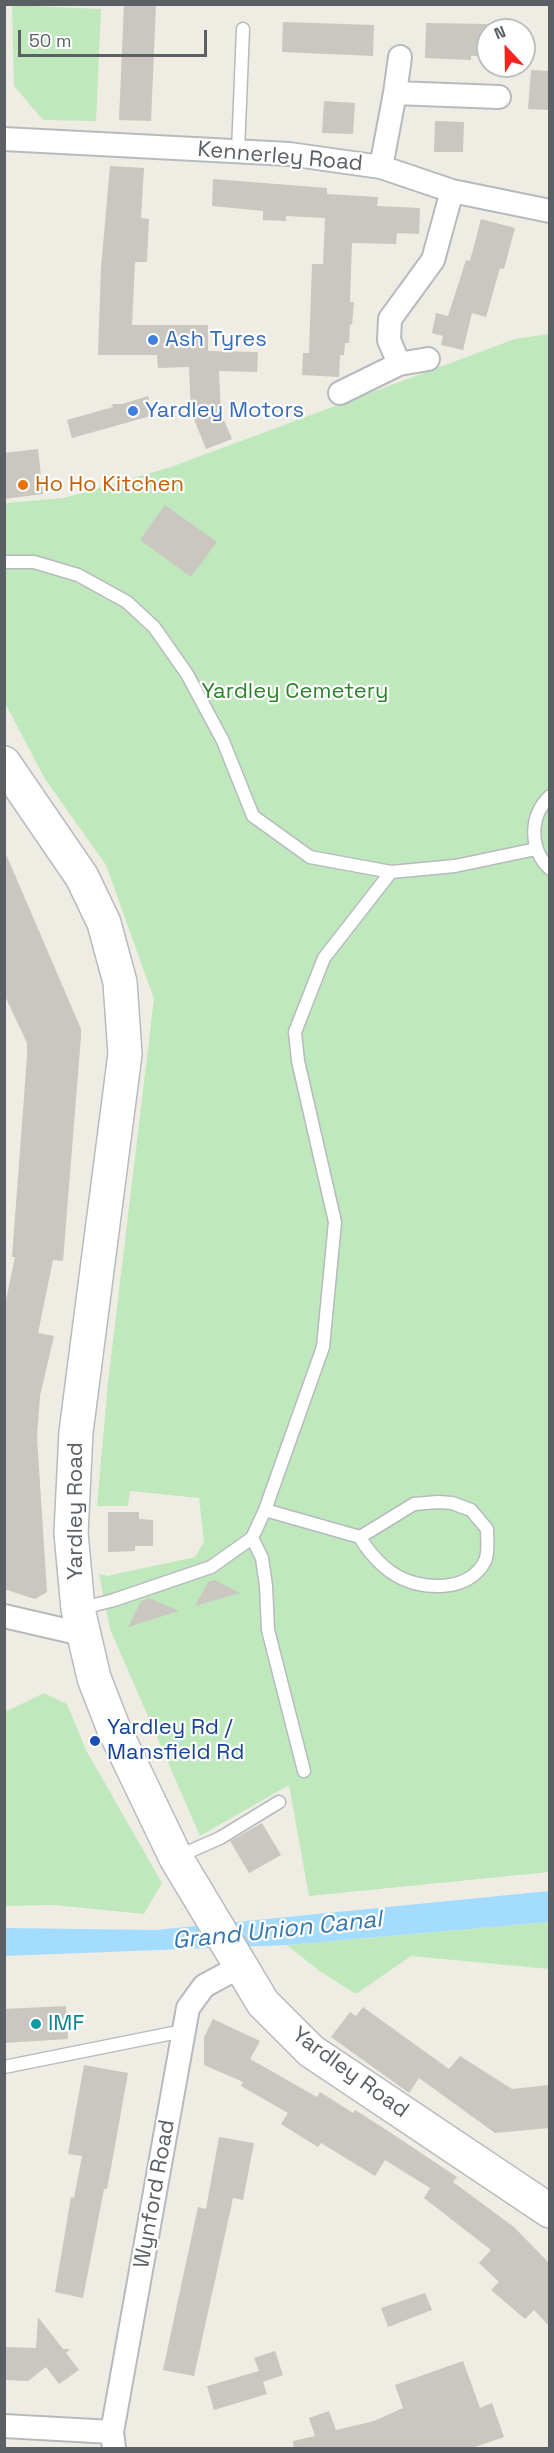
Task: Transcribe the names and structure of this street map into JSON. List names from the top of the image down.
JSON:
{
  "streets": {
    "main road": ["Yardley Road"],
    "street": ["Kennerley Road", "Wynford Road"]
  },
  "crossings": [
    ["Yardley Road", "Wynford Road"]
  ],
  "water": ["Grand Union Canal"],
  "parks": ["Yardley Cemetery"],
  "places": [
    "Ash Tyres",
    "Yardley Motors",
    "Ho Ho Kitchen",
    "Yardley Rd / Mansfield Rd",
    "IMF"
  ],
  "scale_bar": "50 m",
  "north": "top"
}
